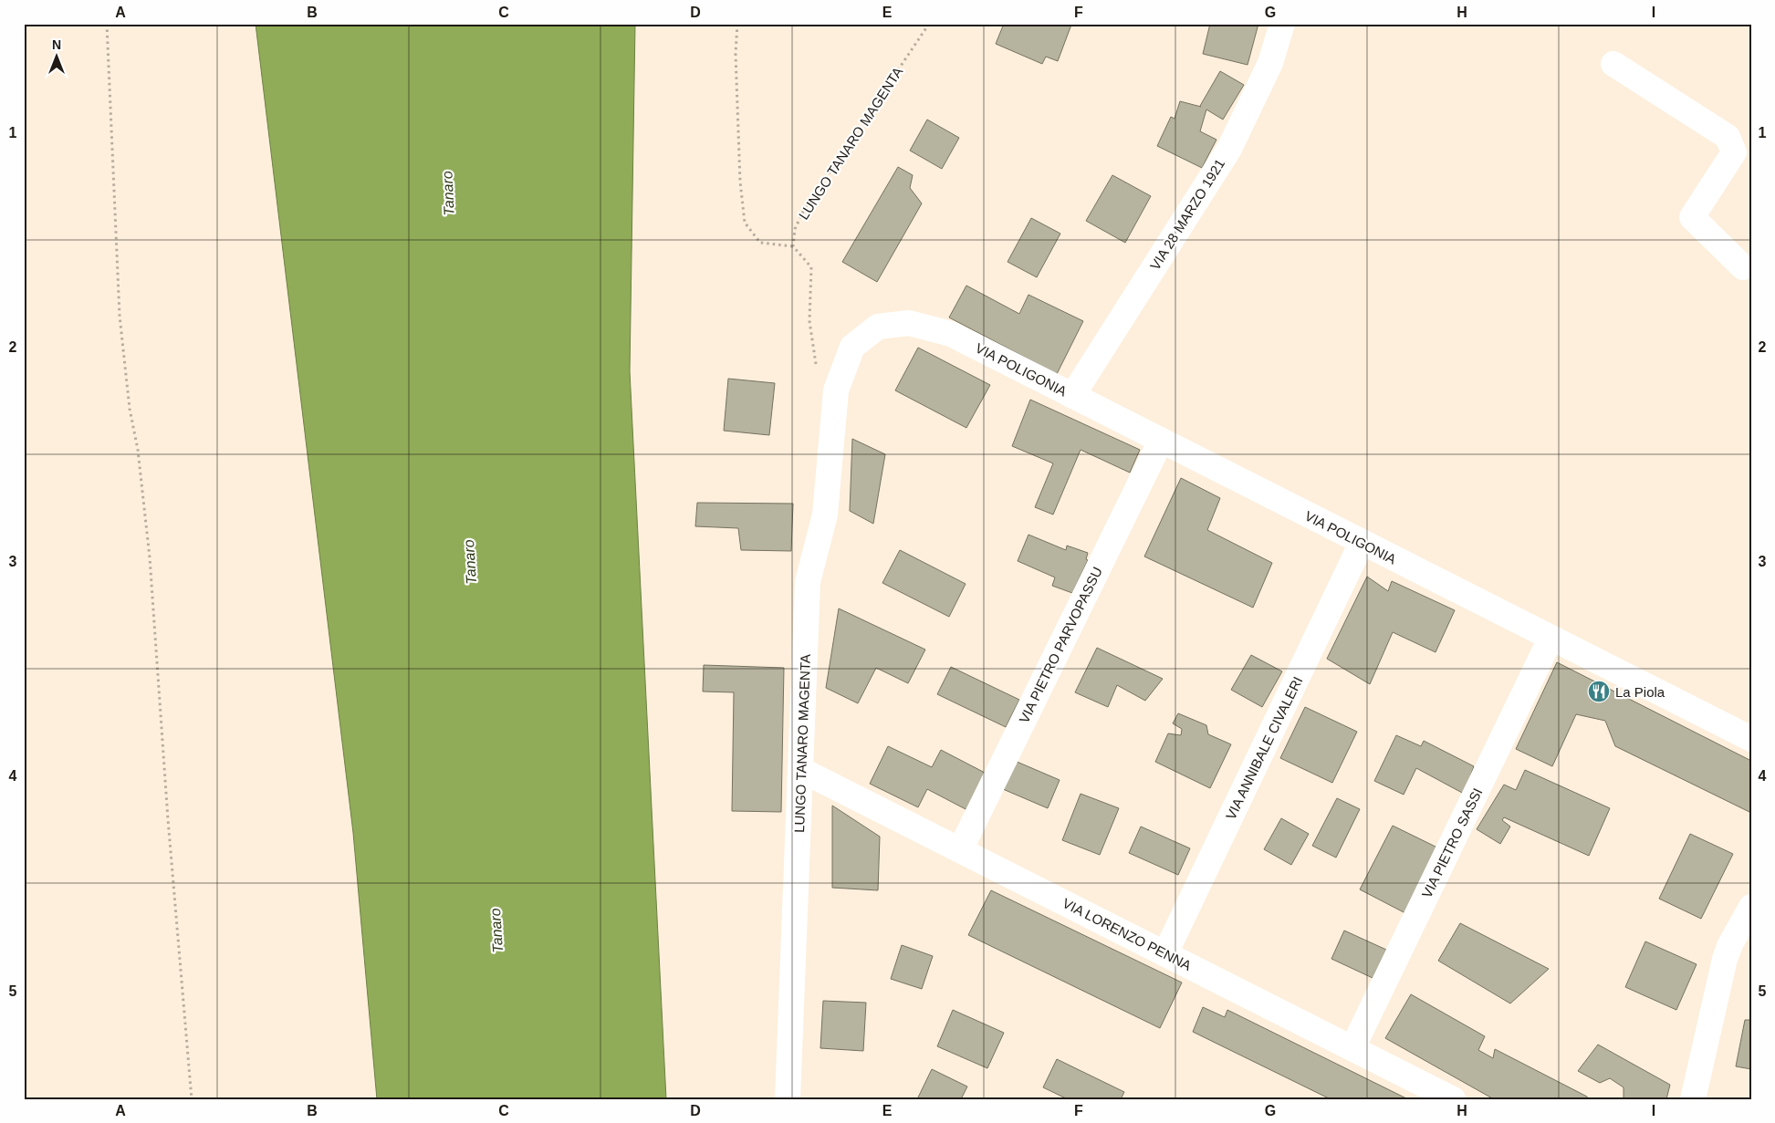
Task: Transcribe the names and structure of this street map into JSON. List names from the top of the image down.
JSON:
{
  "streets": {
    "street": [
      "LUNGO TANARO MAGENTA",
      "VIA 28 MARZO 1921",
      "VIA POLIGONIA",
      "VIA PIETRO PARVOPASSU",
      "VIA ANNIBALE CIVALERI",
      "VIA PIETRO SASSI",
      "VIA LORENZO PENNA"
    ]
  },
  "crossings": [
    ["LUNGO TANARO MAGENTA", "VIA POLIGONIA"],
    ["LUNGO TANARO MAGENTA", "VIA LORENZO PENNA"],
    ["VIA 28 MARZO 1921", "VIA POLIGONIA"],
    ["VIA POLIGONIA", "VIA PIETRO PARVOPASSU"],
    ["VIA POLIGONIA", "VIA ANNIBALE CIVALERI"],
    ["VIA POLIGONIA", "VIA PIETRO SASSI"],
    ["VIA PIETRO PARVOPASSU", "VIA LORENZO PENNA"],
    ["VIA ANNIBALE CIVALERI", "VIA LORENZO PENNA"],
    ["VIA PIETRO SASSI", "VIA LORENZO PENNA"]
  ],
  "water": ["Tanaro"],
  "places": {
    "restaurant": ["La Piola"]
  },
  "north": "top",
  "grid": {
    "columns": [
      "A",
      "B",
      "C",
      "D",
      "E",
      "F",
      "G",
      "H",
      "I"
    ],
    "rows": [
      "1",
      "2",
      "3",
      "4",
      "5"
    ]
  }
}
